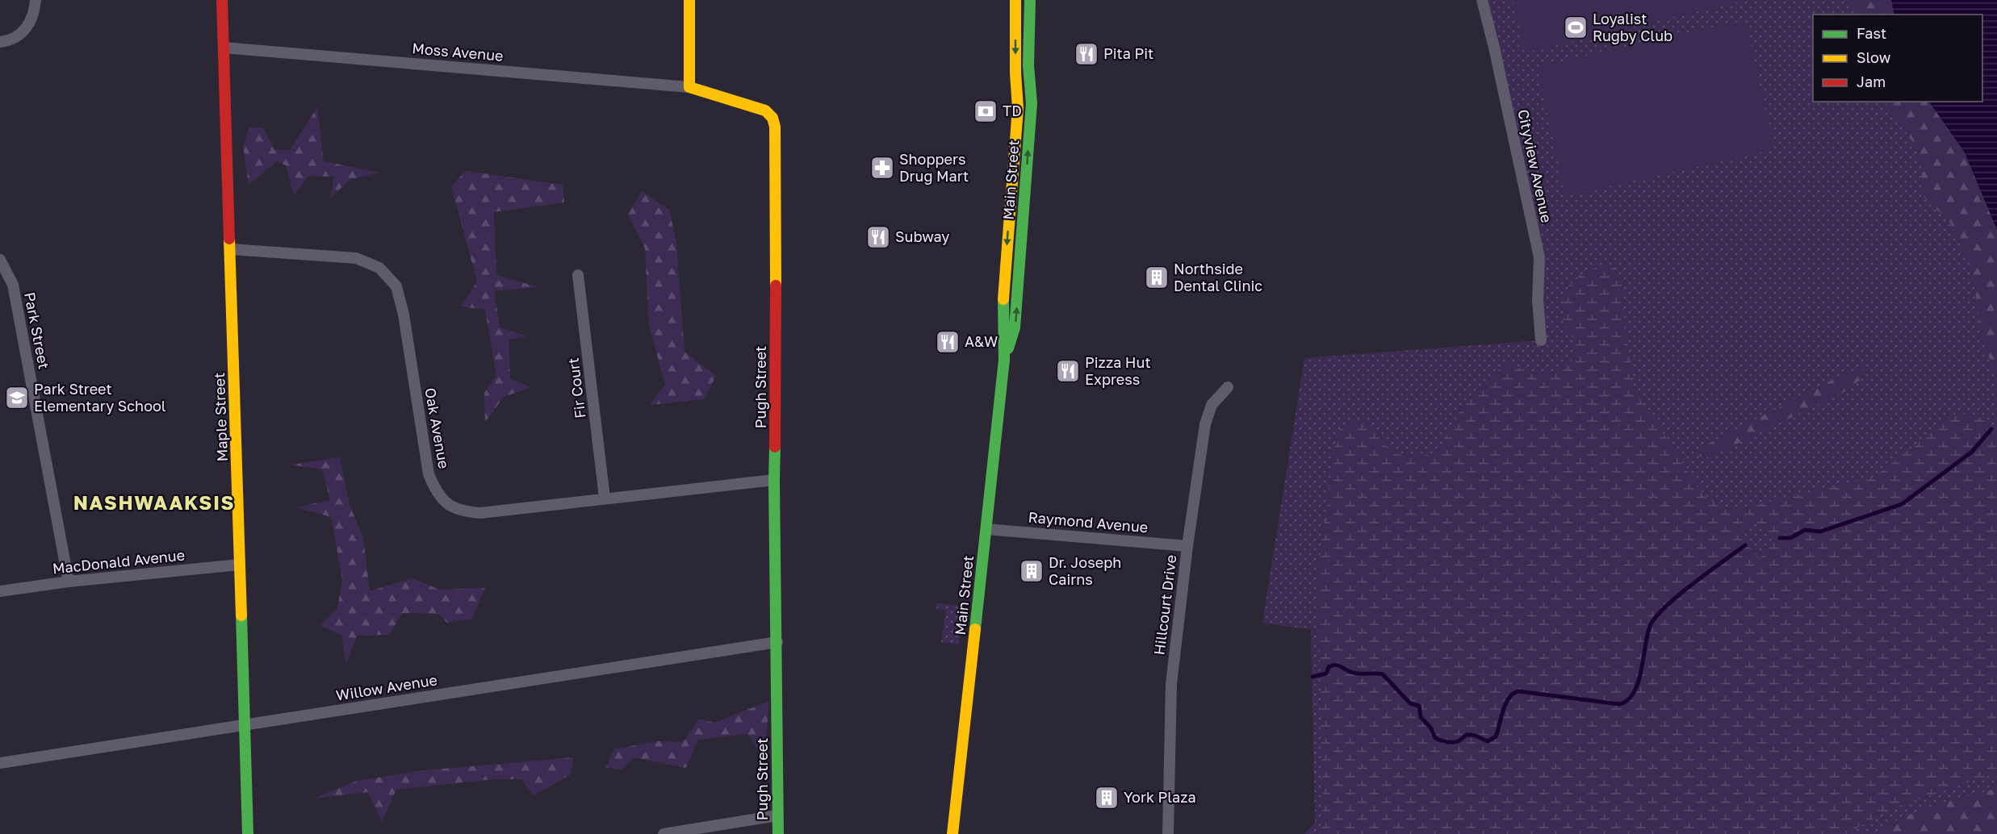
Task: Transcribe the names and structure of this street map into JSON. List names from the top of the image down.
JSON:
{
  "streets": {
    "street": [
      "Moss Avenue",
      "Cityview Avenue",
      "Main Street",
      "Park Street",
      "Pugh Street",
      "Fir Court",
      "Maple Street",
      "Oak Avenue",
      "Raymond Avenue",
      "MacDonald Avenue",
      "Hillcourt Drive",
      "Willow Avenue"
    ]
  },
  "crossings": [
    ["Moss Avenue", "Pugh Street"],
    ["Moss Avenue", "Maple Street"],
    ["Main Street", "Raymond Avenue"],
    ["Park Street", "MacDonald Avenue"],
    ["Pugh Street", "Oak Avenue"],
    ["Pugh Street", "Willow Avenue"],
    ["Fir Court", "Oak Avenue"],
    ["Maple Street", "Oak Avenue"],
    ["Maple Street", "MacDonald Avenue"],
    ["Maple Street", "Willow Avenue"],
    ["Raymond Avenue", "Hillcourt Drive"]
  ],
  "districts": ["NASHWAAKSIS"],
  "places": {
    "sports": ["Loyalist Rugby Club"],
    "restaurant": [
      "Pita Pit",
      "Subway",
      "A&W",
      "Pizza Hut Express"
    ],
    "bank": ["TD"],
    "pharmacy": ["Shoppers Drug Mart"],
    "building": ["Northside Dental Clinic", "Dr. Joseph Cairns", "York Plaza"],
    "school or university": ["Park Street Elementary School"]
  },
  "legend": ["Fast", "Slow", "Jam"]
}
